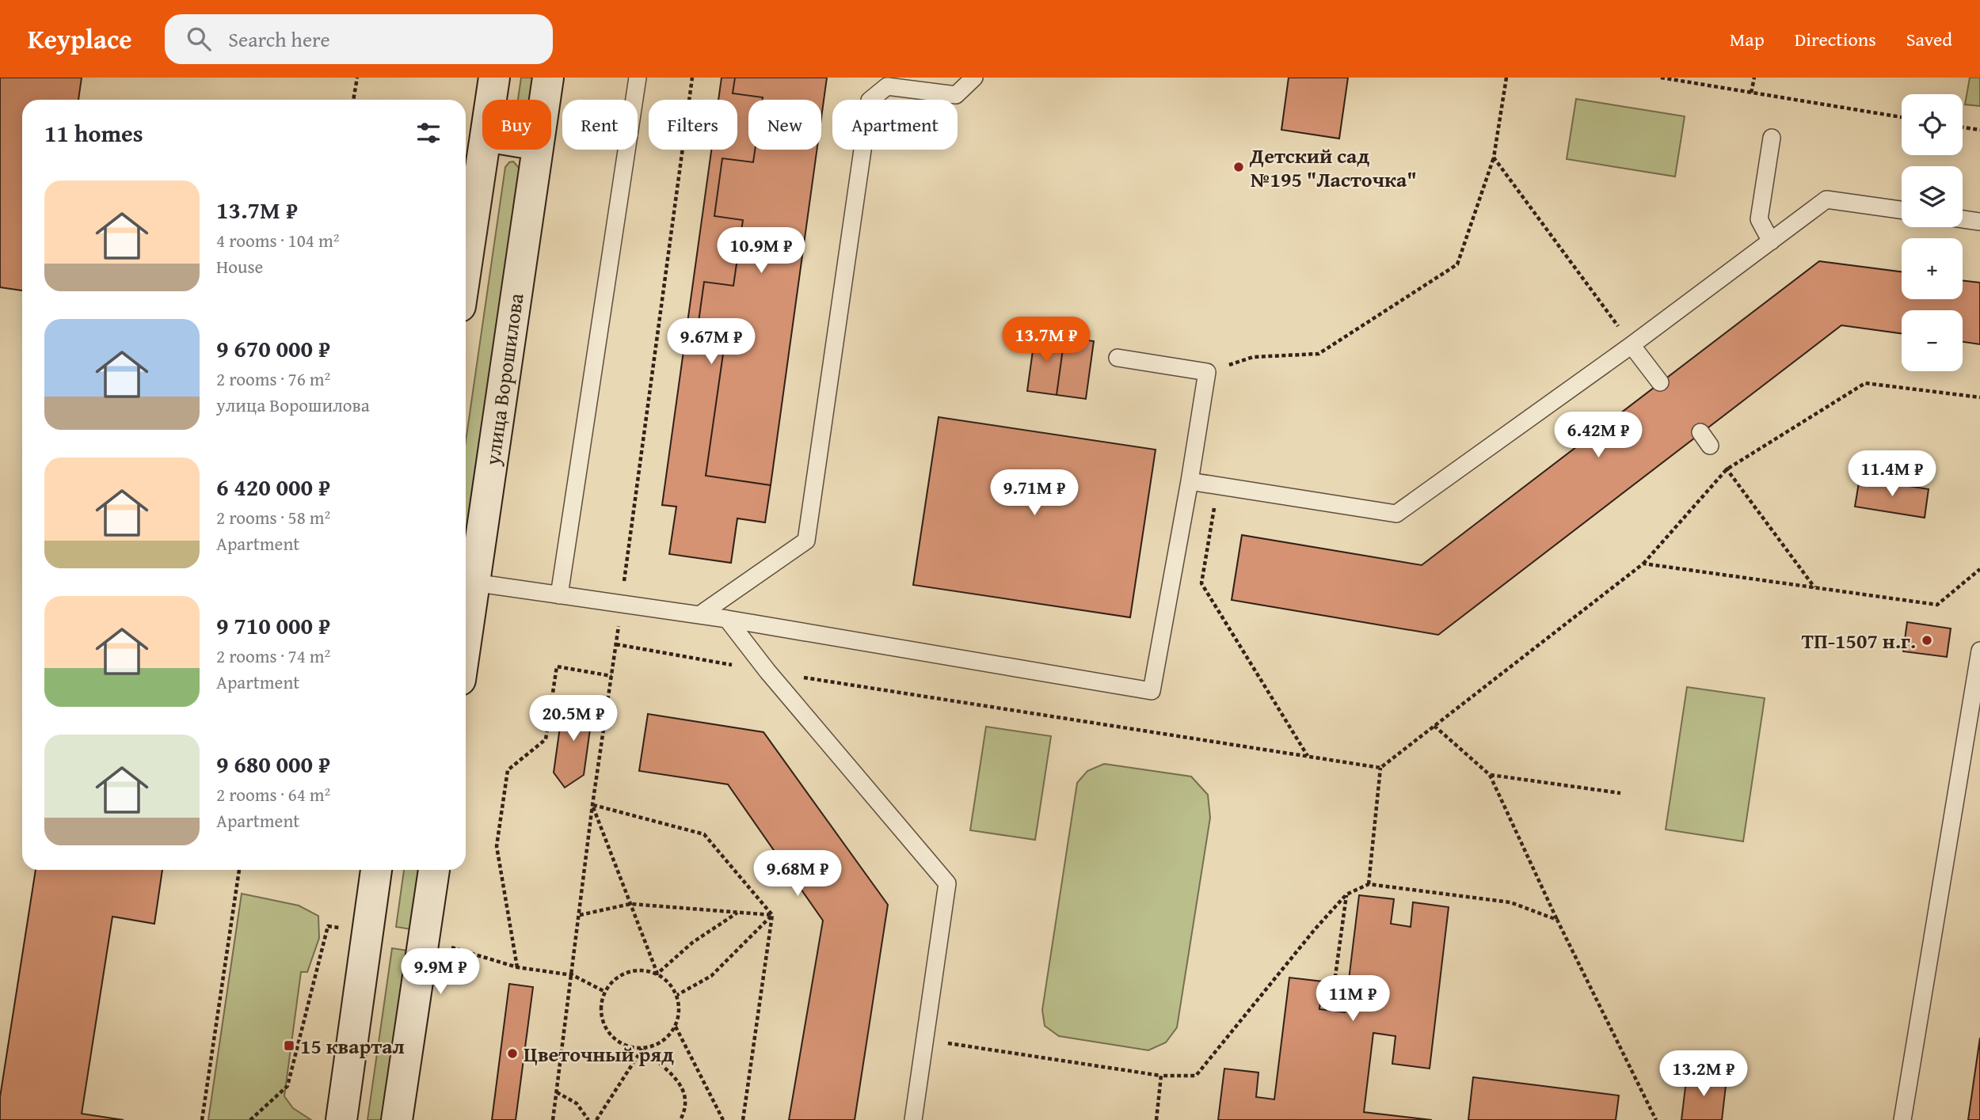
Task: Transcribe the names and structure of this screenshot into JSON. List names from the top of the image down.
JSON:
{
  "streets": {
    "main road": ["улица Ворошилова"]
  },
  "places": {
    "other": ["Детский сад №195 \"Ласточка\"", "ТП-1507 н.г.", "Цветочный ряд"],
    "transit": ["15 квартал"]
  },
  "page": {
    "header": "Keyplace",
    "search": "Search here",
    "nav": ["Map", "Directions", "Saved"],
    "map_buttons": ["+", "−"],
    "chip": [
      "Buy",
      "Rent",
      "Filters",
      "New",
      "Apartment"
    ],
    "heading": "11 homes",
    "list": [
      {
        "name": "13.7M ₽",
        "note": "4 rooms · 104 m² · House"
      },
      {
        "name": "9 670 000 ₽",
        "note": "2 rooms · 76 m² · улица Ворошилова"
      },
      {
        "name": "6 420 000 ₽",
        "note": "2 rooms · 58 m² · Apartment"
      },
      {
        "name": "9 710 000 ₽",
        "note": "2 rooms · 74 m² · Apartment"
      },
      {
        "name": "9 680 000 ₽",
        "note": "2 rooms · 64 m² · Apartment"
      }
    ],
    "price": [
      "10.9M ₽",
      "13.7M ₽",
      "9.67M ₽",
      "6.42M ₽",
      "11.4M ₽",
      "9.71M ₽",
      "20.5M ₽",
      "9.68M ₽",
      "9.9M ₽",
      "11M ₽",
      "13.2M ₽"
    ]
  }
}
